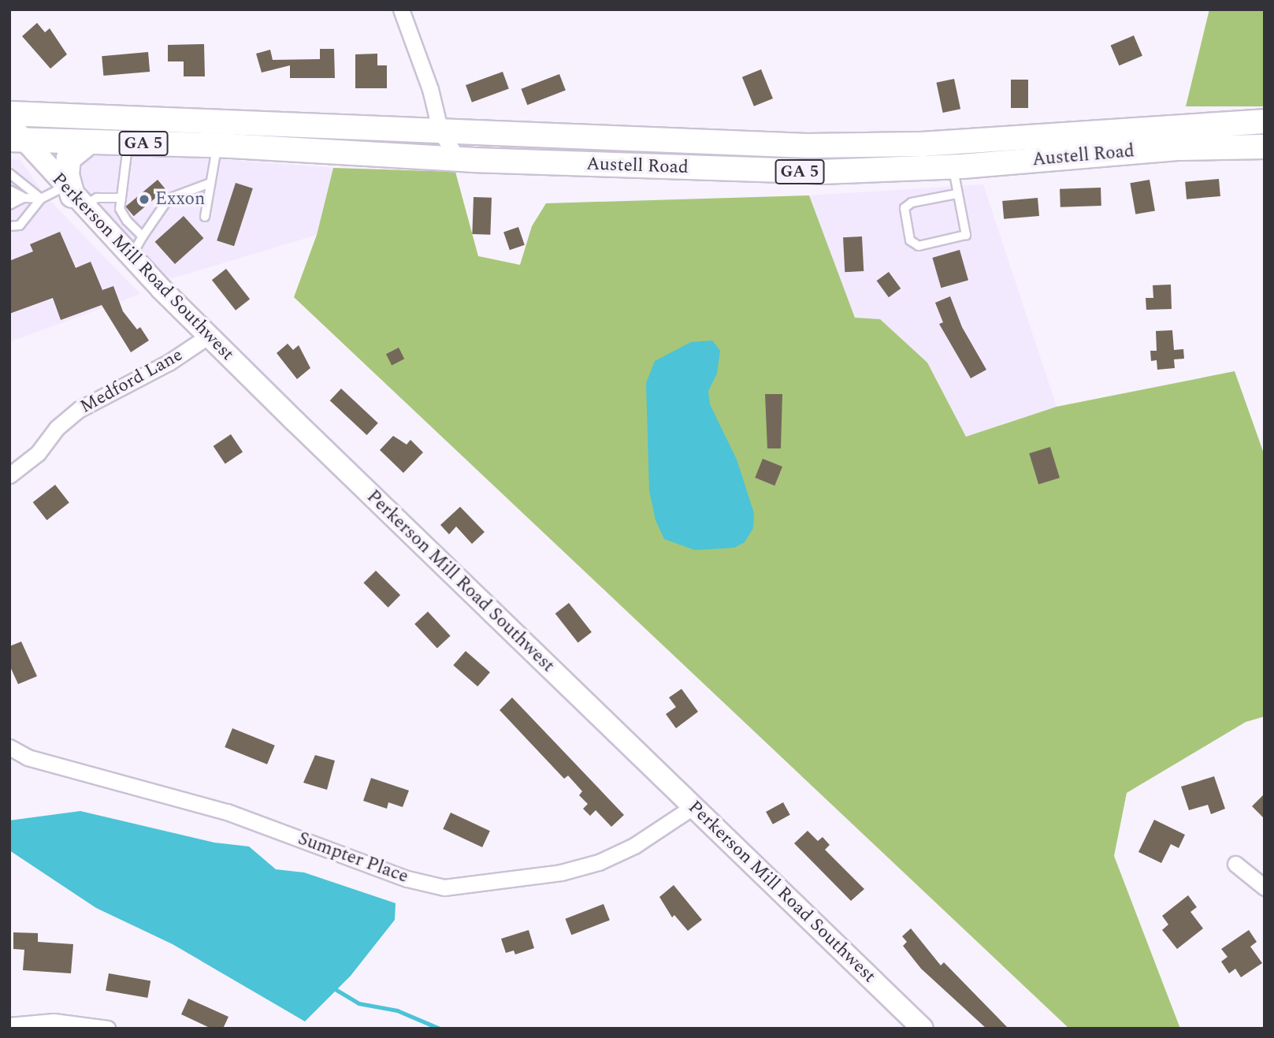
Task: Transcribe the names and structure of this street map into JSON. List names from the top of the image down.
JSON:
{
  "streets": {
    "main road": ["GA 5", "Austell Road"],
    "street": ["Perkerson Mill Road Southwest", "Medford Lane", "Sumpter Place"]
  },
  "crossings": [
    ["Austell Road", "Perkerson Mill Road Southwest"],
    ["Perkerson Mill Road Southwest", "Medford Lane"],
    ["Perkerson Mill Road Southwest", "Sumpter Place"]
  ],
  "places": ["Exxon"]
}
